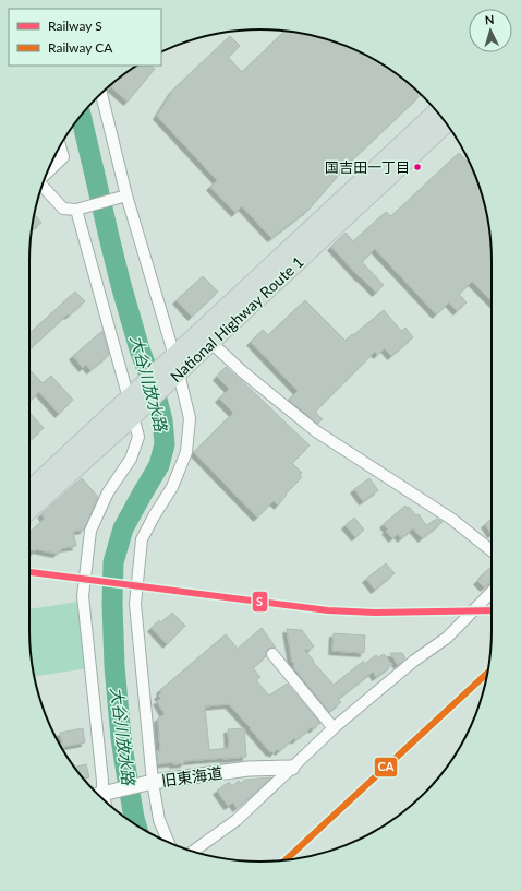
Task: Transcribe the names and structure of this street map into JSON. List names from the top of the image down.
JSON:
{
  "streets": {
    "highway": ["National Highway Route 1"],
    "street": ["旧東海道"]
  },
  "water": ["大谷川放水路"],
  "places": ["国吉田一丁目"],
  "lines": ["rail line S", "rail line CA"],
  "legend": ["Railway S", "Railway CA"],
  "north": "top"
}
